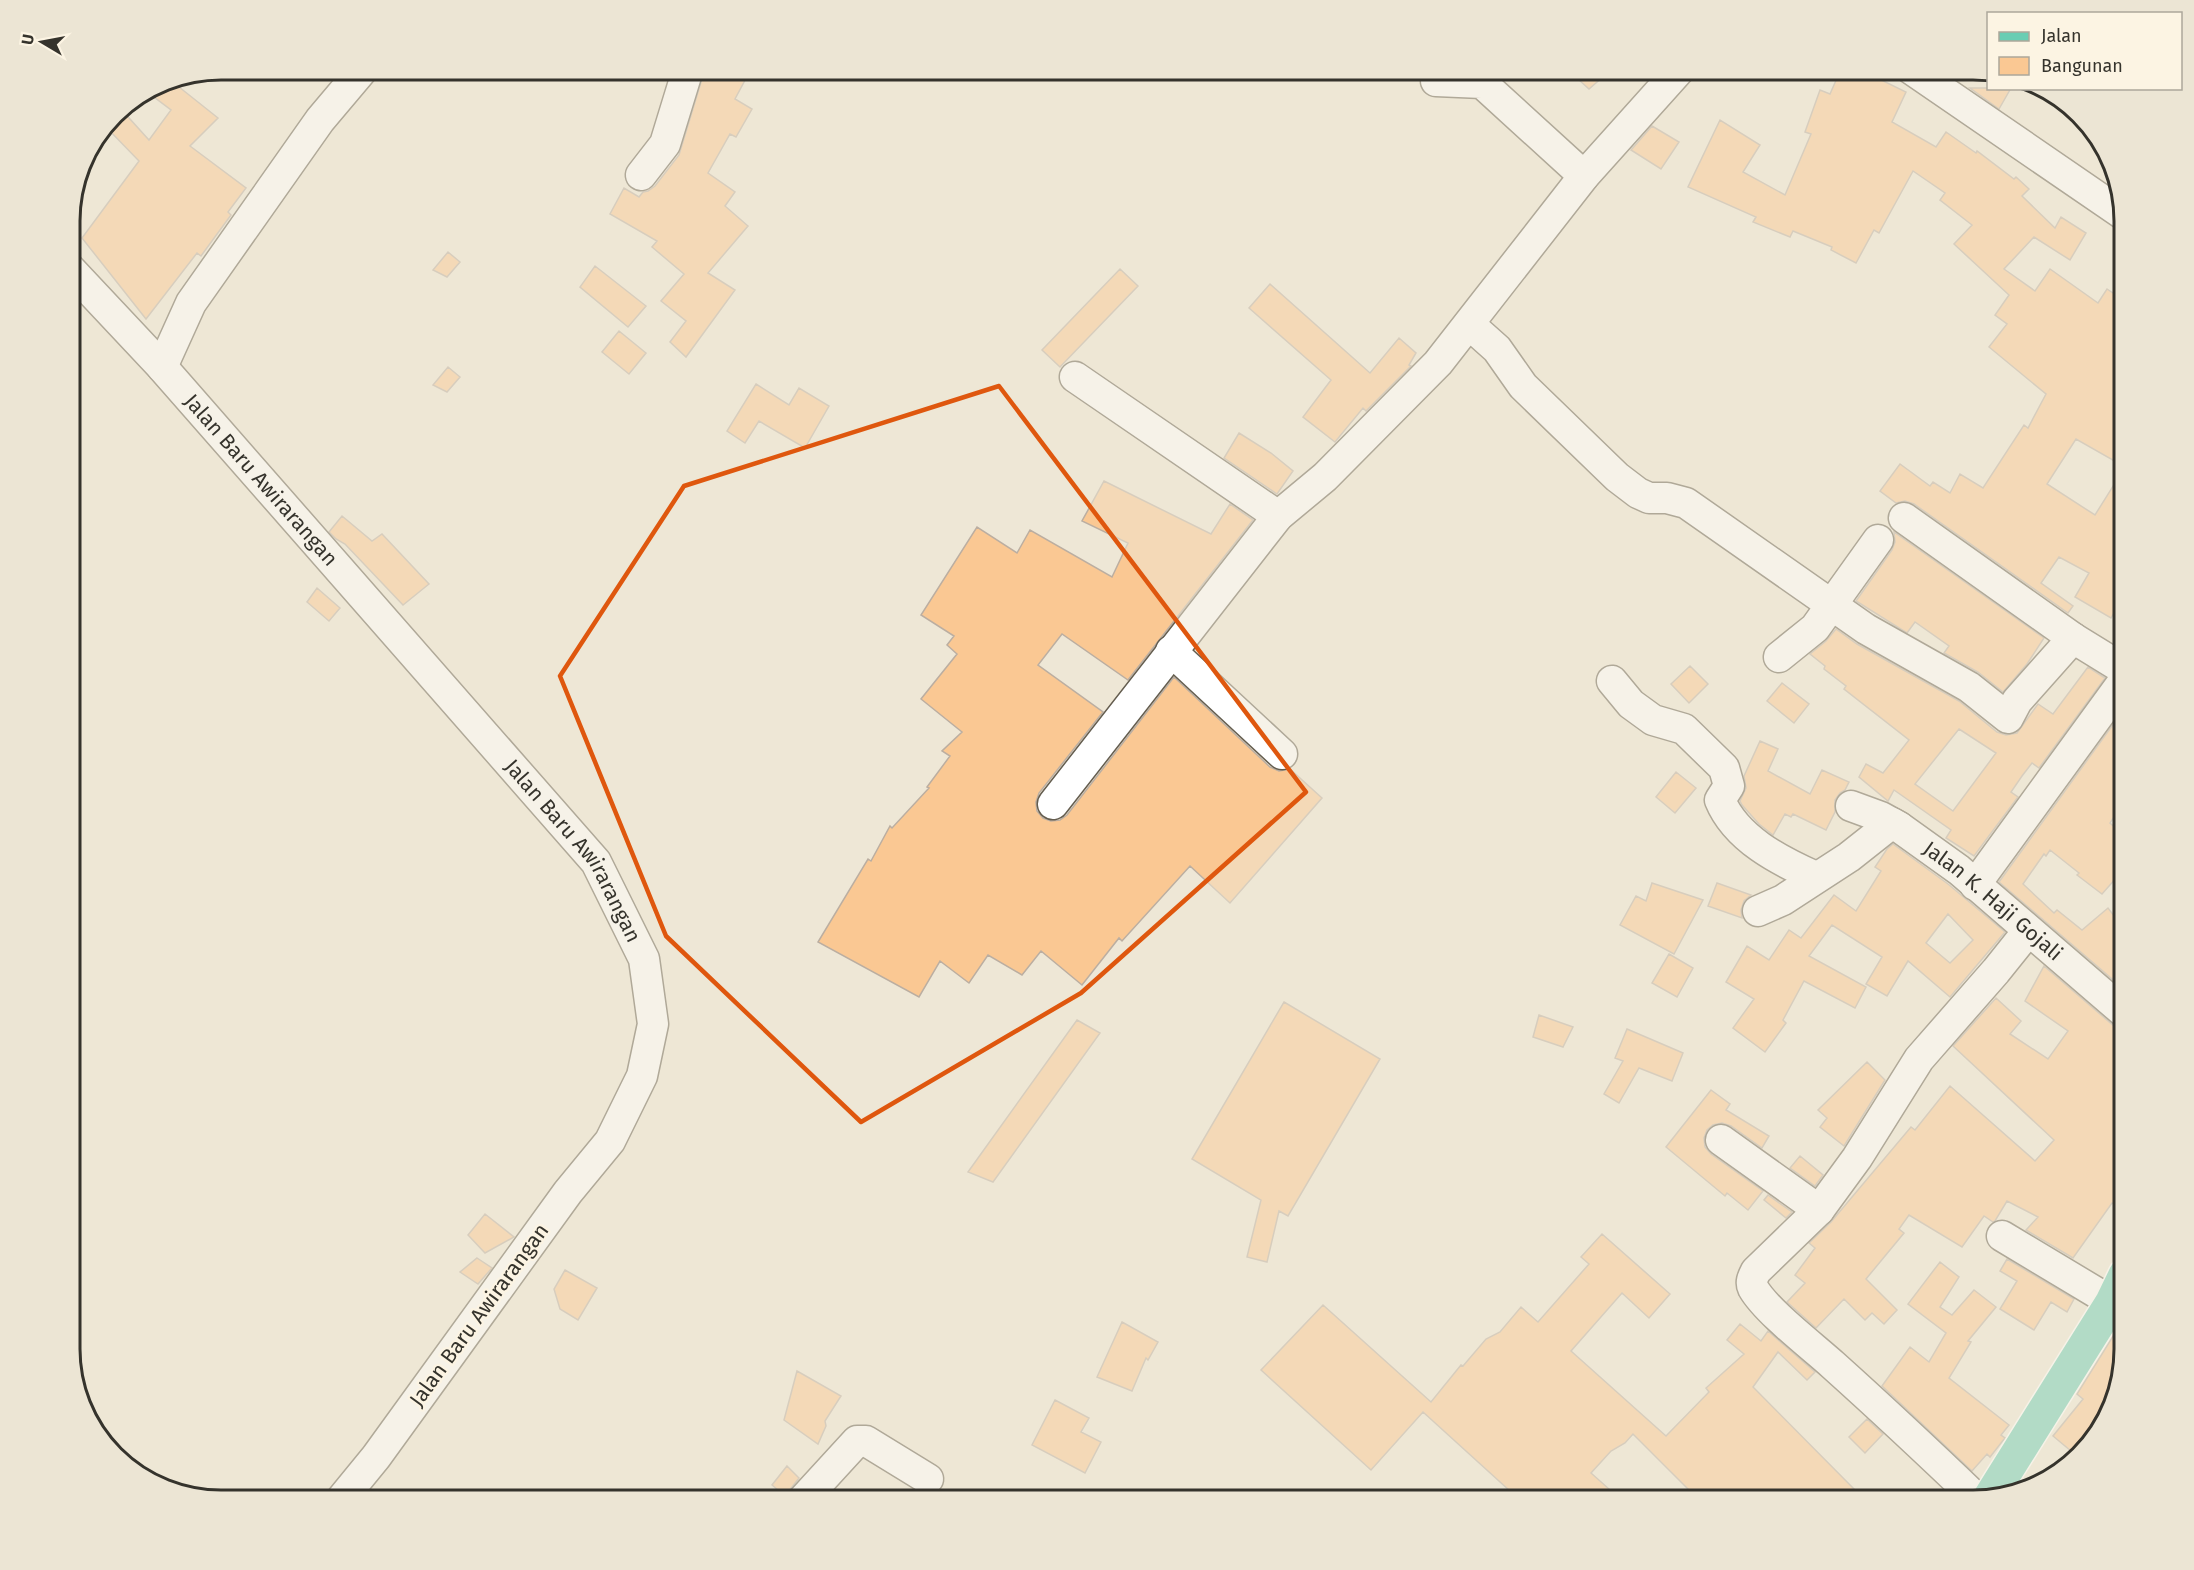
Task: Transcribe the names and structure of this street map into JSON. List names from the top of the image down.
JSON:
{
  "streets": {
    "street": ["Jalan Baru Awirarangan", "Jalan K. Haji Gojali"]
  },
  "legend": ["Jalan", "Bangunan"],
  "north": "left"
}
